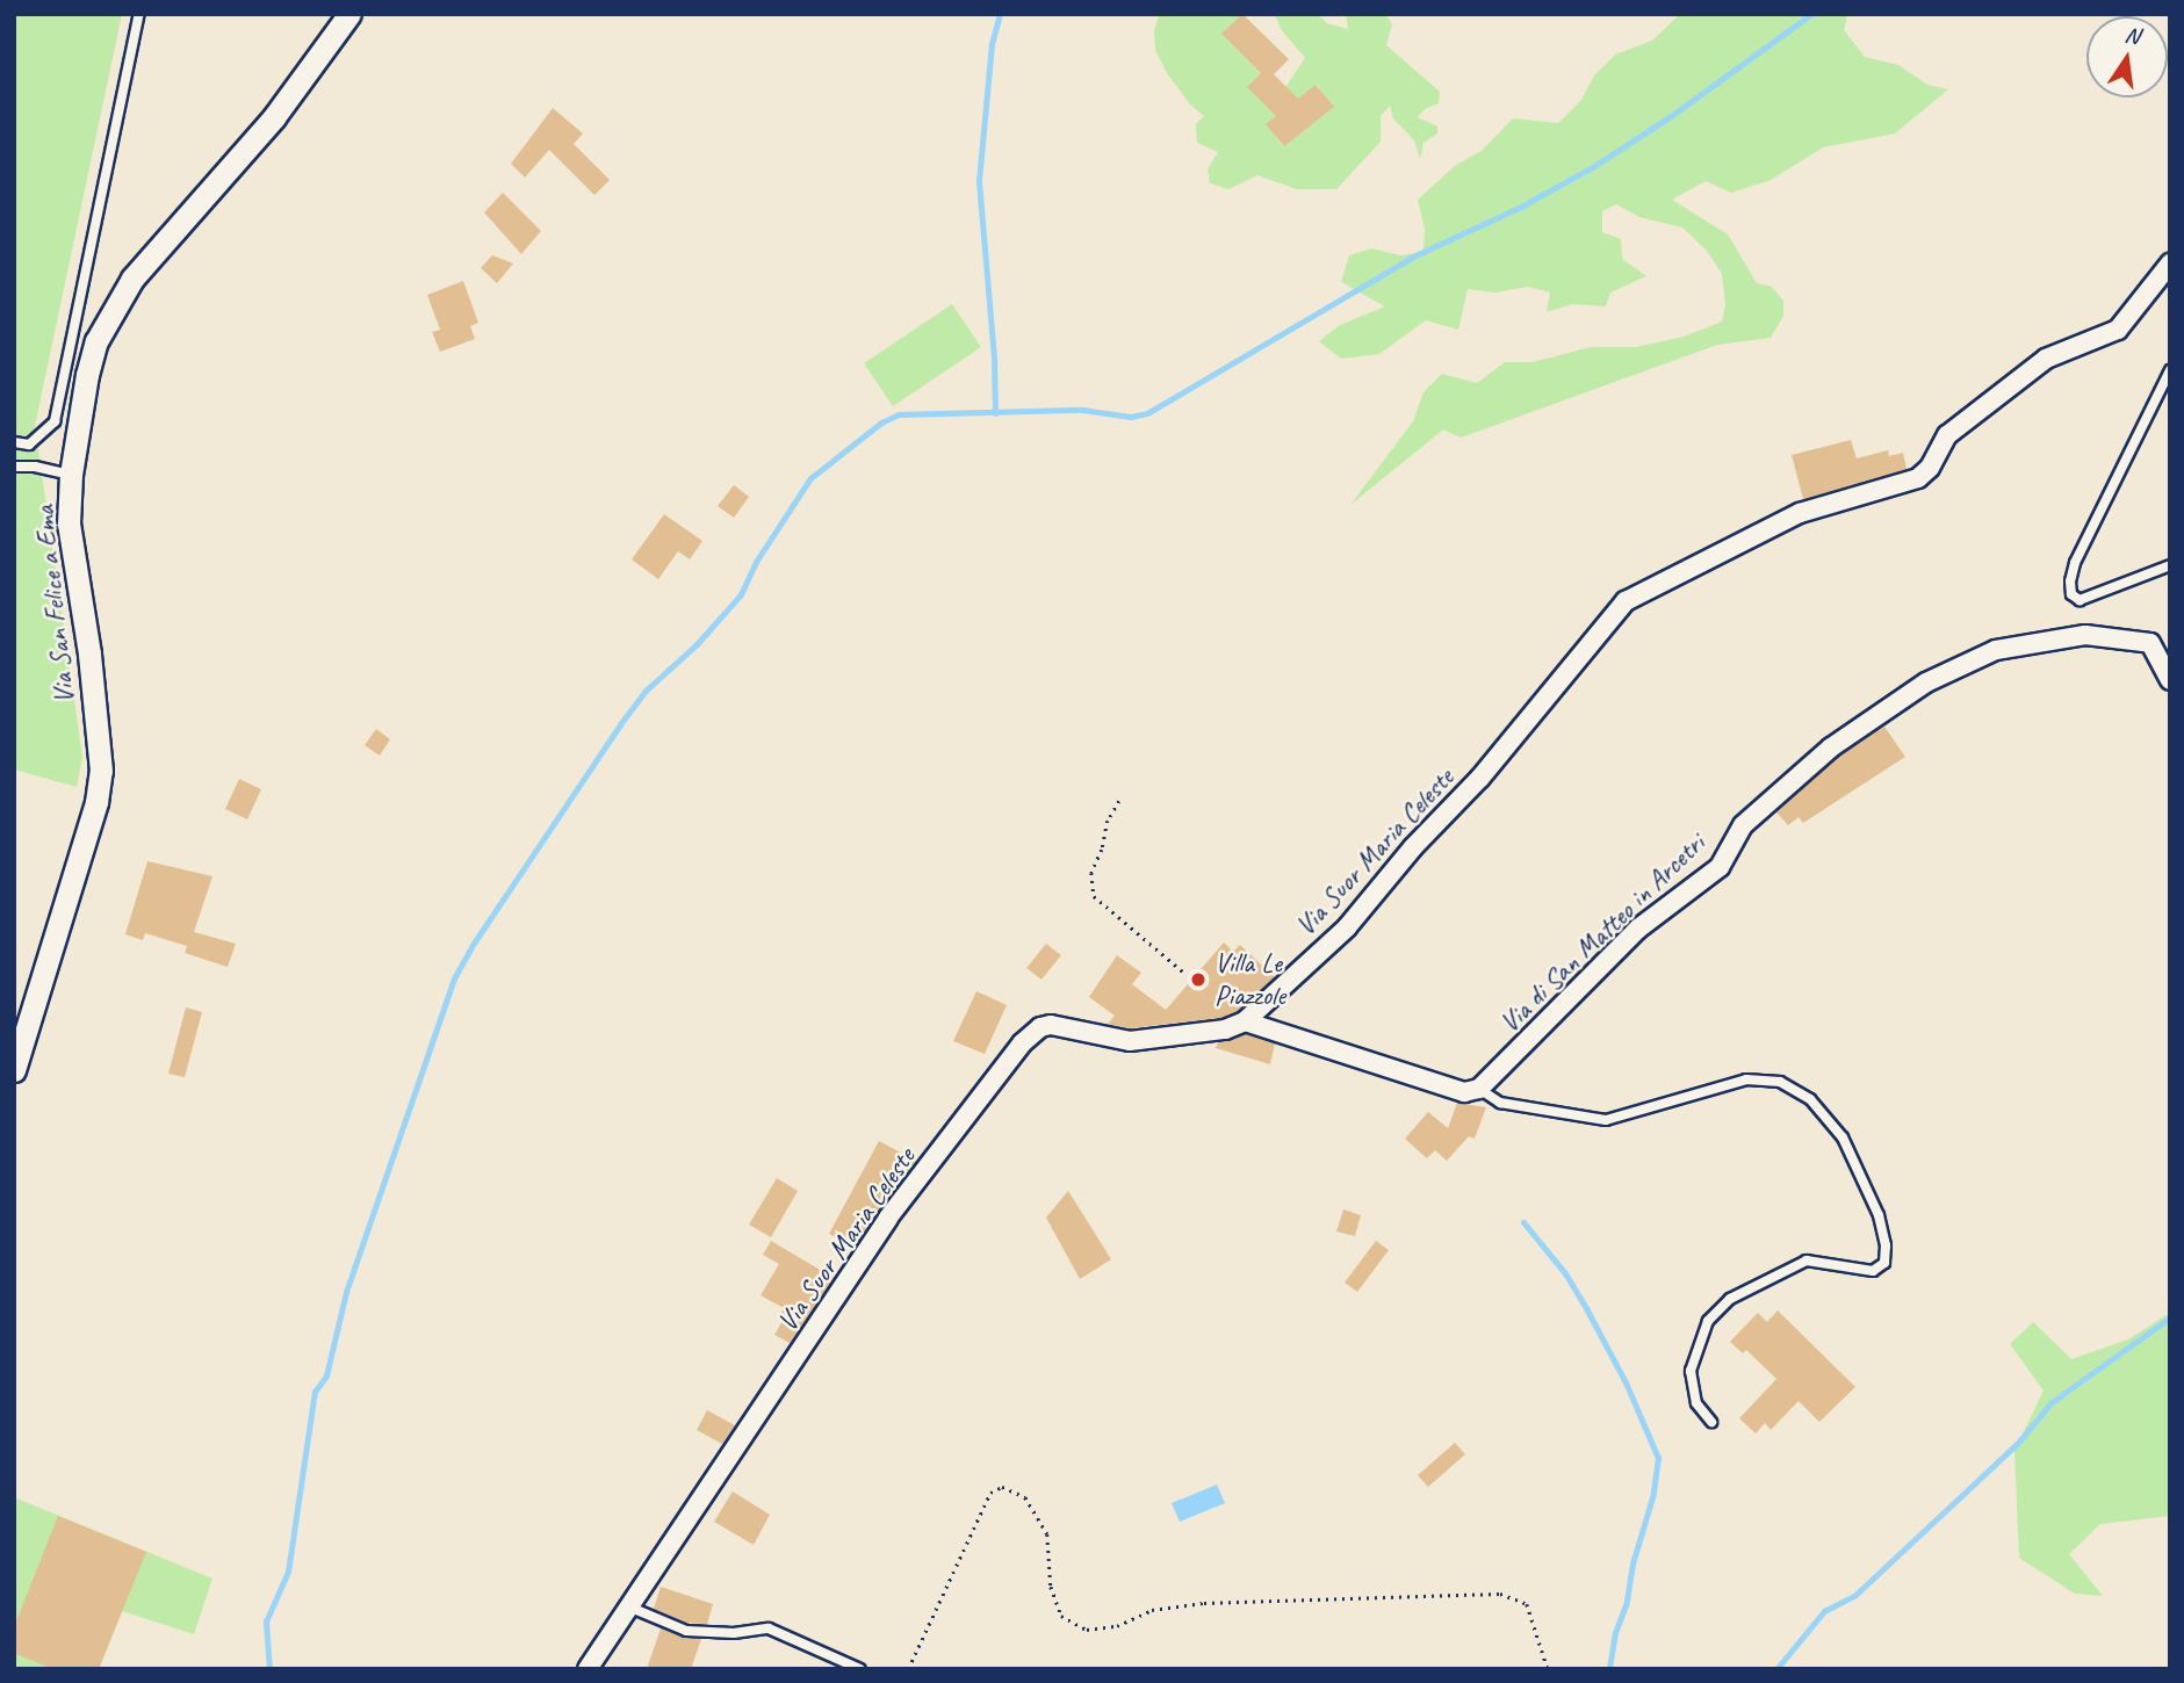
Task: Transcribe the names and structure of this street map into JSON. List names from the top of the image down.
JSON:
{
  "streets": {
    "street": ["Via San Felice a Ema", "Via Suor Maria Celeste", "Via di San Matteo in Arcetri"]
  },
  "places": ["Villa Le Piazzole"],
  "north": "top"
}
